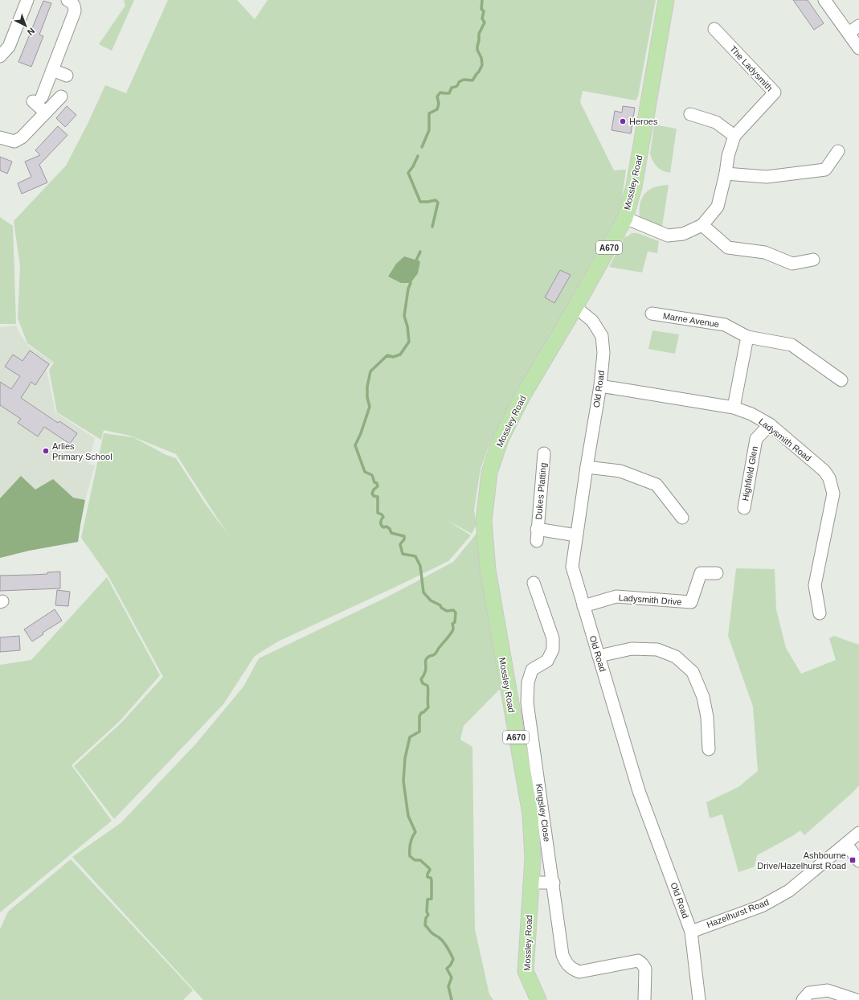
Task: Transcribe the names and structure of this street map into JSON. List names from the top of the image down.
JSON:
{
  "streets": {
    "main road": ["Mossley Road", "A670"],
    "street": [
      "The Ladysmith",
      "Marne Avenue",
      "Old Road",
      "Ladysmith Road",
      "Highfield Glen",
      "Dukes Platting",
      "Ladysmith Drive",
      "Kingsley Close",
      "Hazelhurst Road"
    ]
  },
  "crossings": [
    ["The Ladysmith", "Mossley Road"],
    ["Mossley Road", "Old Road"],
    ["Old Road", "Ladysmith Road"],
    ["Old Road", "Dukes Platting"],
    ["Old Road", "Ladysmith Drive"],
    ["Old Road", "Hazelhurst Road"],
    ["Ladysmith Road", "Highfield Glen"]
  ],
  "places": {
    "other": ["Heroes", "Arlies Primary School"],
    "transit": ["Ashbourne Drive/Hazelhurst Road"]
  },
  "north": "bottom right"
}
